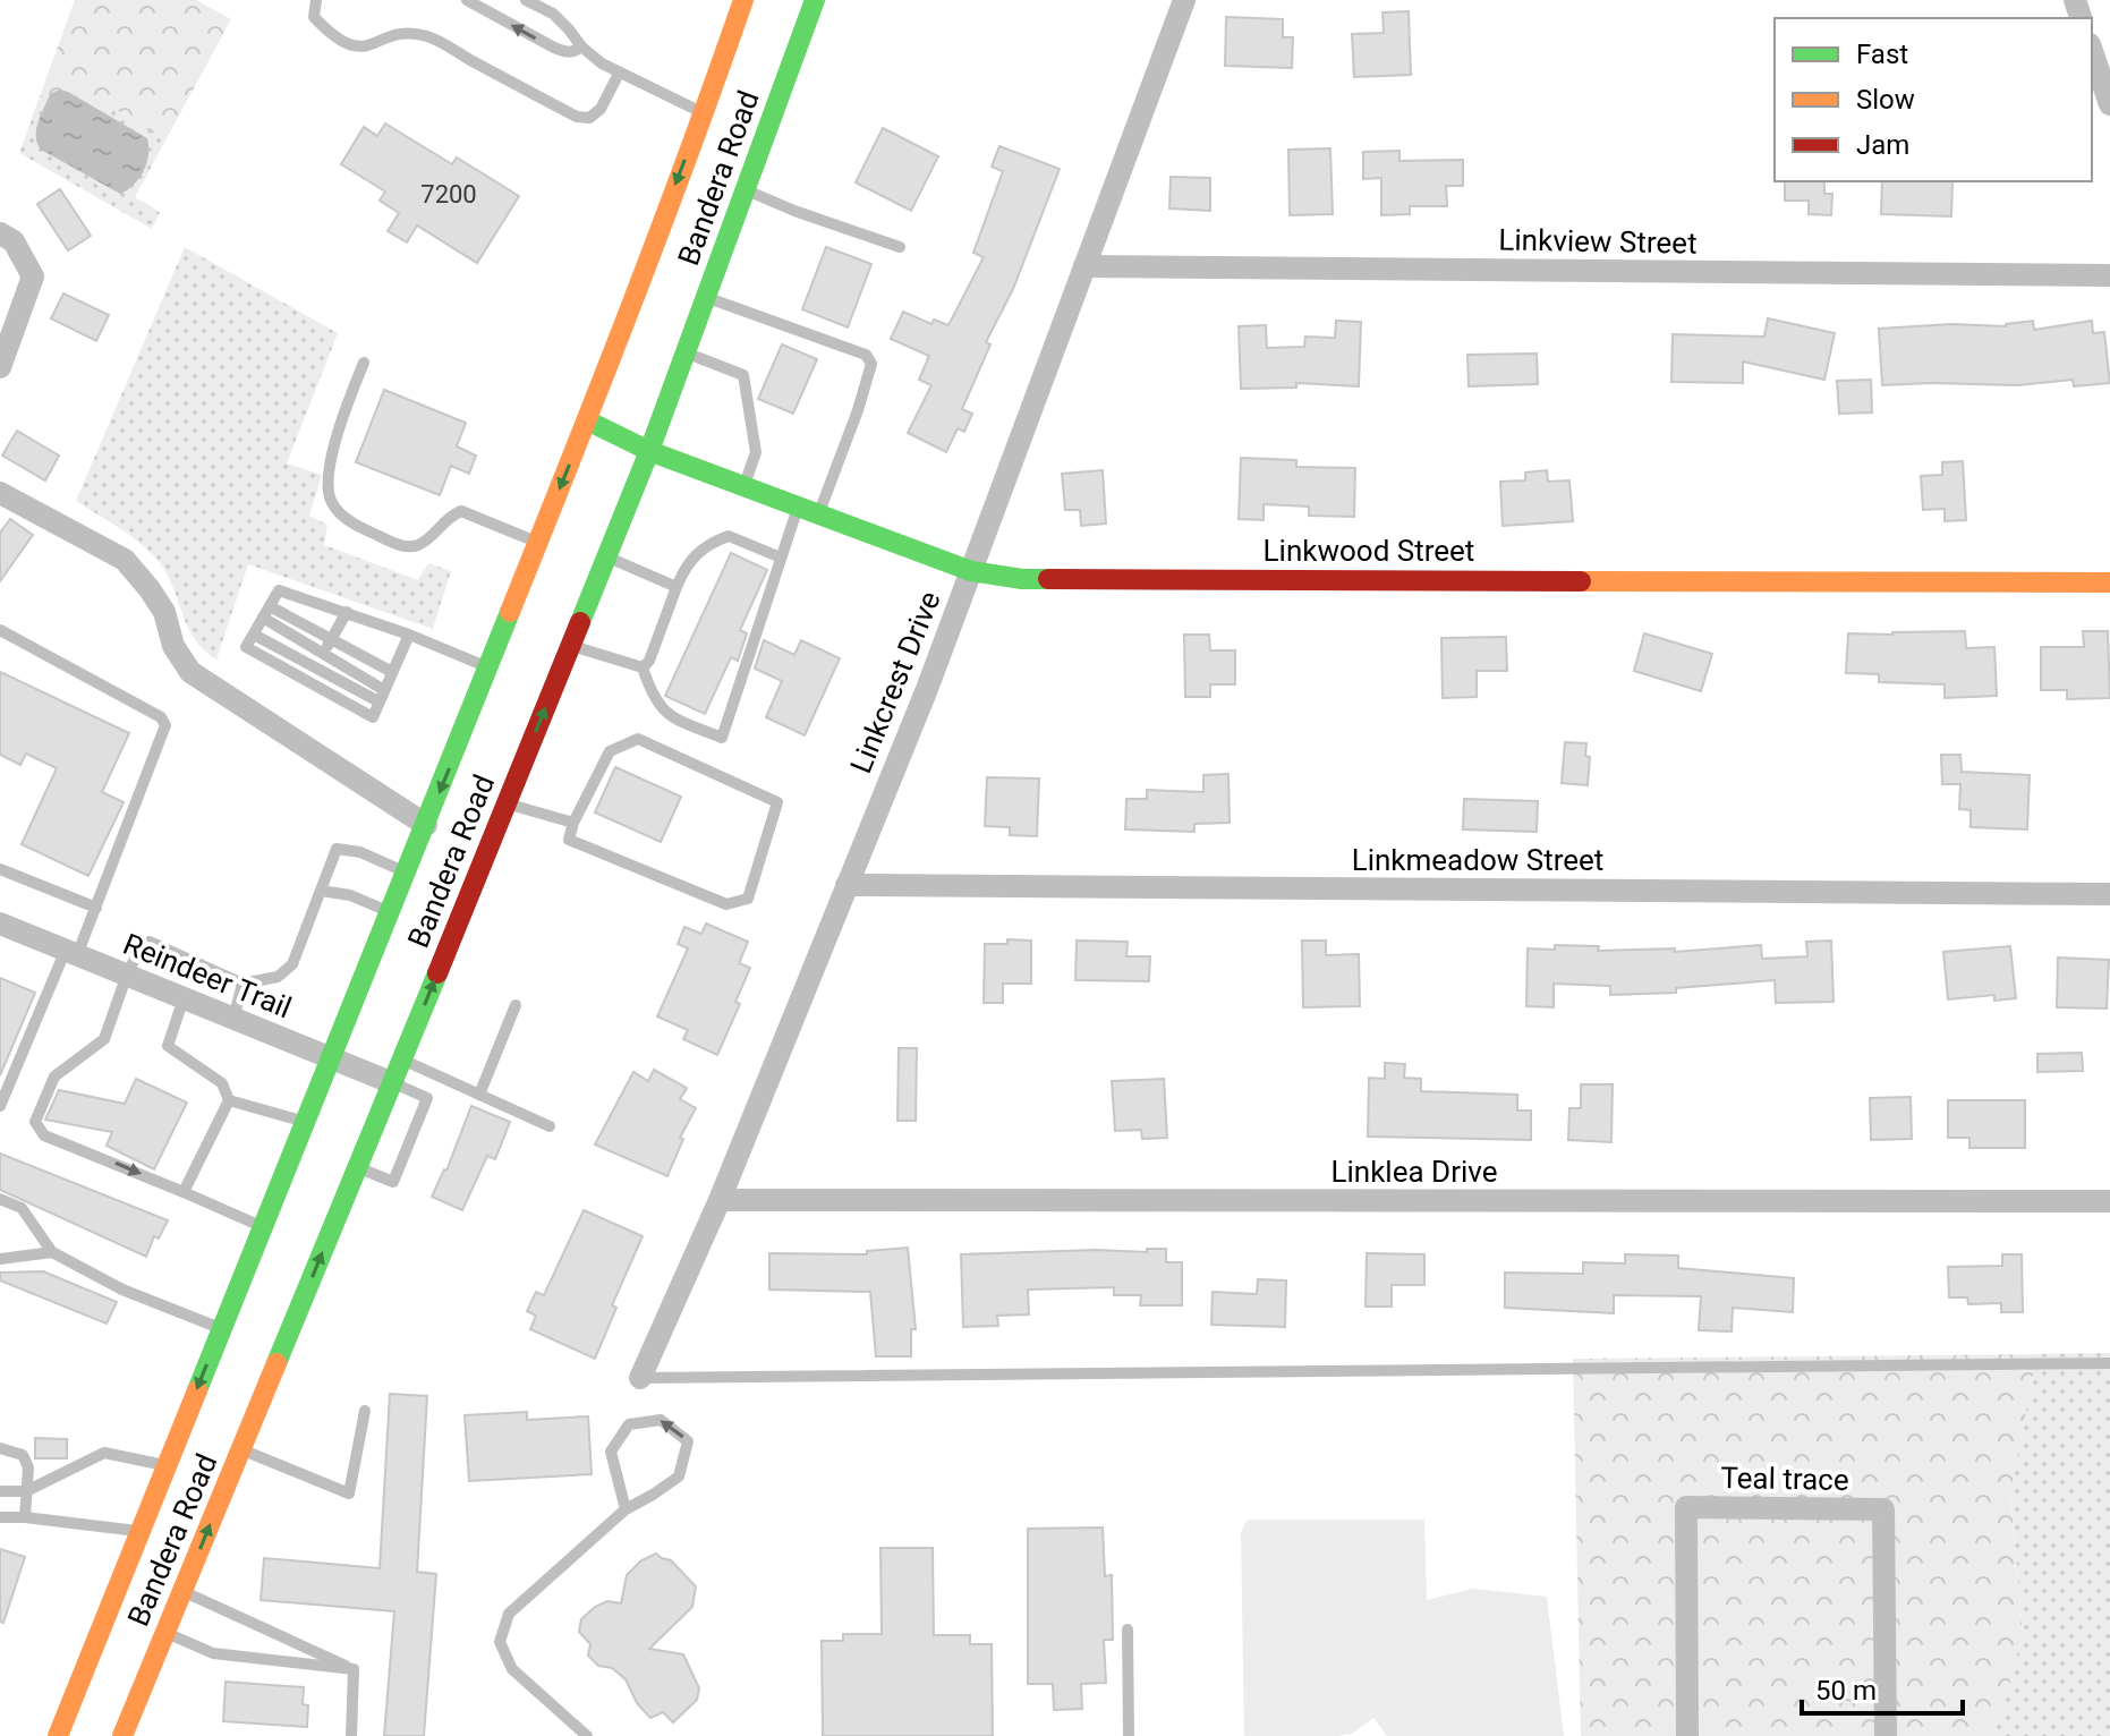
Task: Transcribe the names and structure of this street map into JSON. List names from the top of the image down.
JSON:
{
  "streets": {
    "main road": ["Bandera Road", "Linkwood Street"],
    "street": [
      "Linkview Street",
      "Linkcrest Drive",
      "Linkmeadow Street",
      "Reindeer Trail",
      "Linklea Drive",
      "Teal trace"
    ]
  },
  "crossings": [
    ["Bandera Road", "Linkwood Street"],
    ["Bandera Road", "Reindeer Trail"],
    ["Linkview Street", "Linkcrest Drive"],
    ["Linkwood Street", "Linkcrest Drive"],
    ["Linkcrest Drive", "Linkmeadow Street"],
    ["Linkcrest Drive", "Linklea Drive"]
  ],
  "house_numbers": ["7200"],
  "legend": ["Fast", "Slow", "Jam"],
  "scale_bar": "50 m"
}
